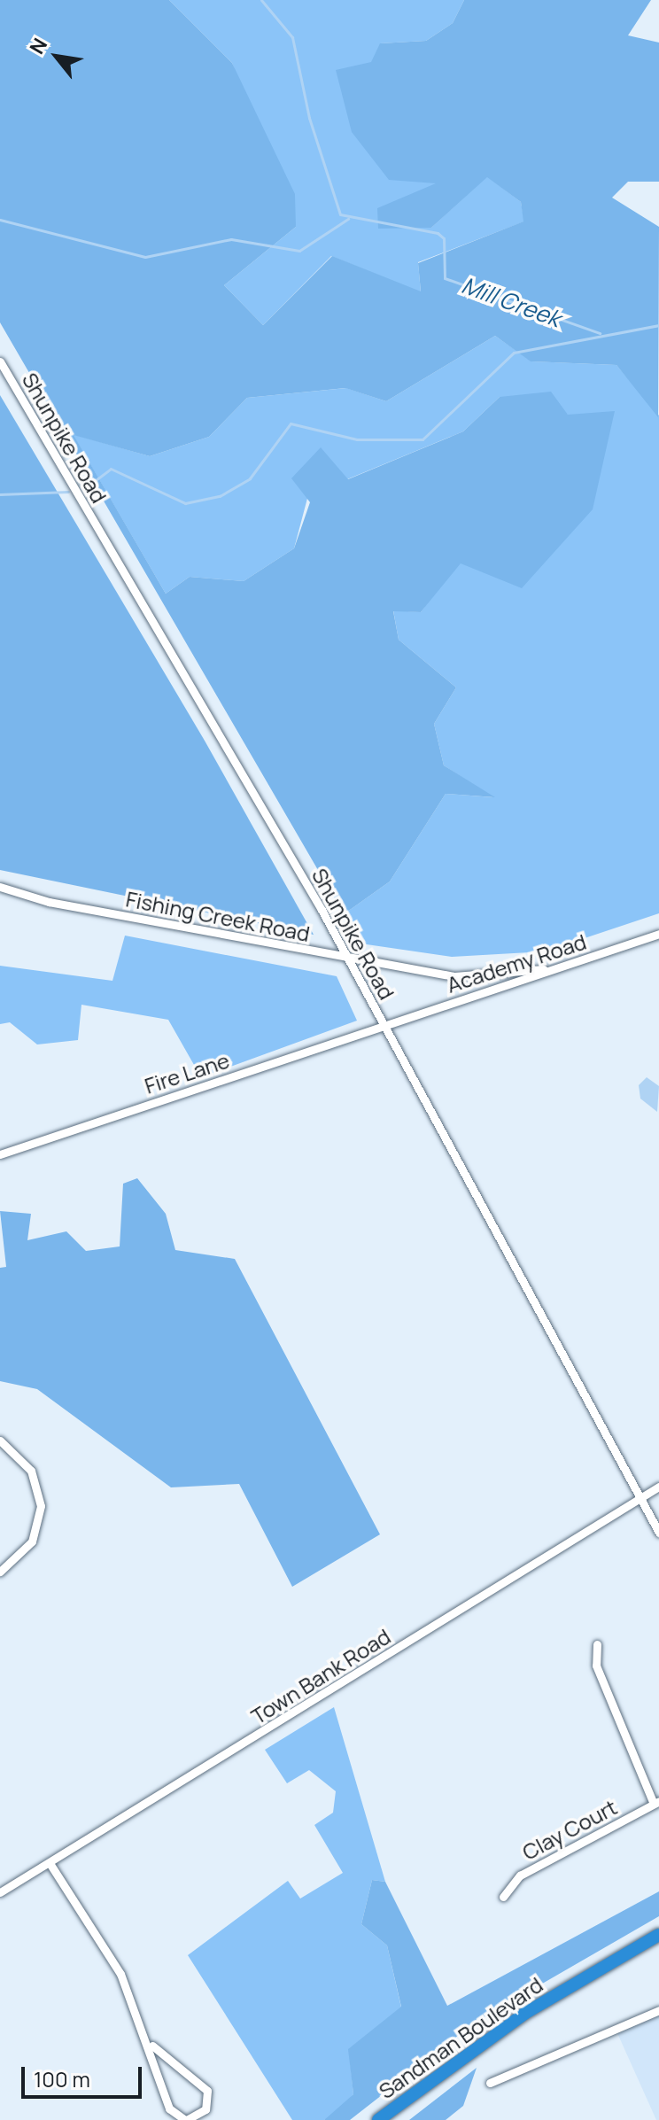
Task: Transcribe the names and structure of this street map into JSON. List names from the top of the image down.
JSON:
{
  "streets": {
    "highway": ["Sandman Boulevard"],
    "street": [
      "Shunpike Road",
      "Fishing Creek Road",
      "Academy Road",
      "Fire Lane",
      "Town Bank Road",
      "Clay Court"
    ]
  },
  "crossings": [
    ["Shunpike Road", "Fishing Creek Road"],
    ["Shunpike Road", "Academy Road"],
    ["Shunpike Road", "Fire Lane"],
    ["Shunpike Road", "Town Bank Road"],
    ["Fishing Creek Road", "Academy Road"],
    ["Academy Road", "Fire Lane"]
  ],
  "water": ["Mill Creek"],
  "scale_bar": "100 m",
  "north": "top left"
}
